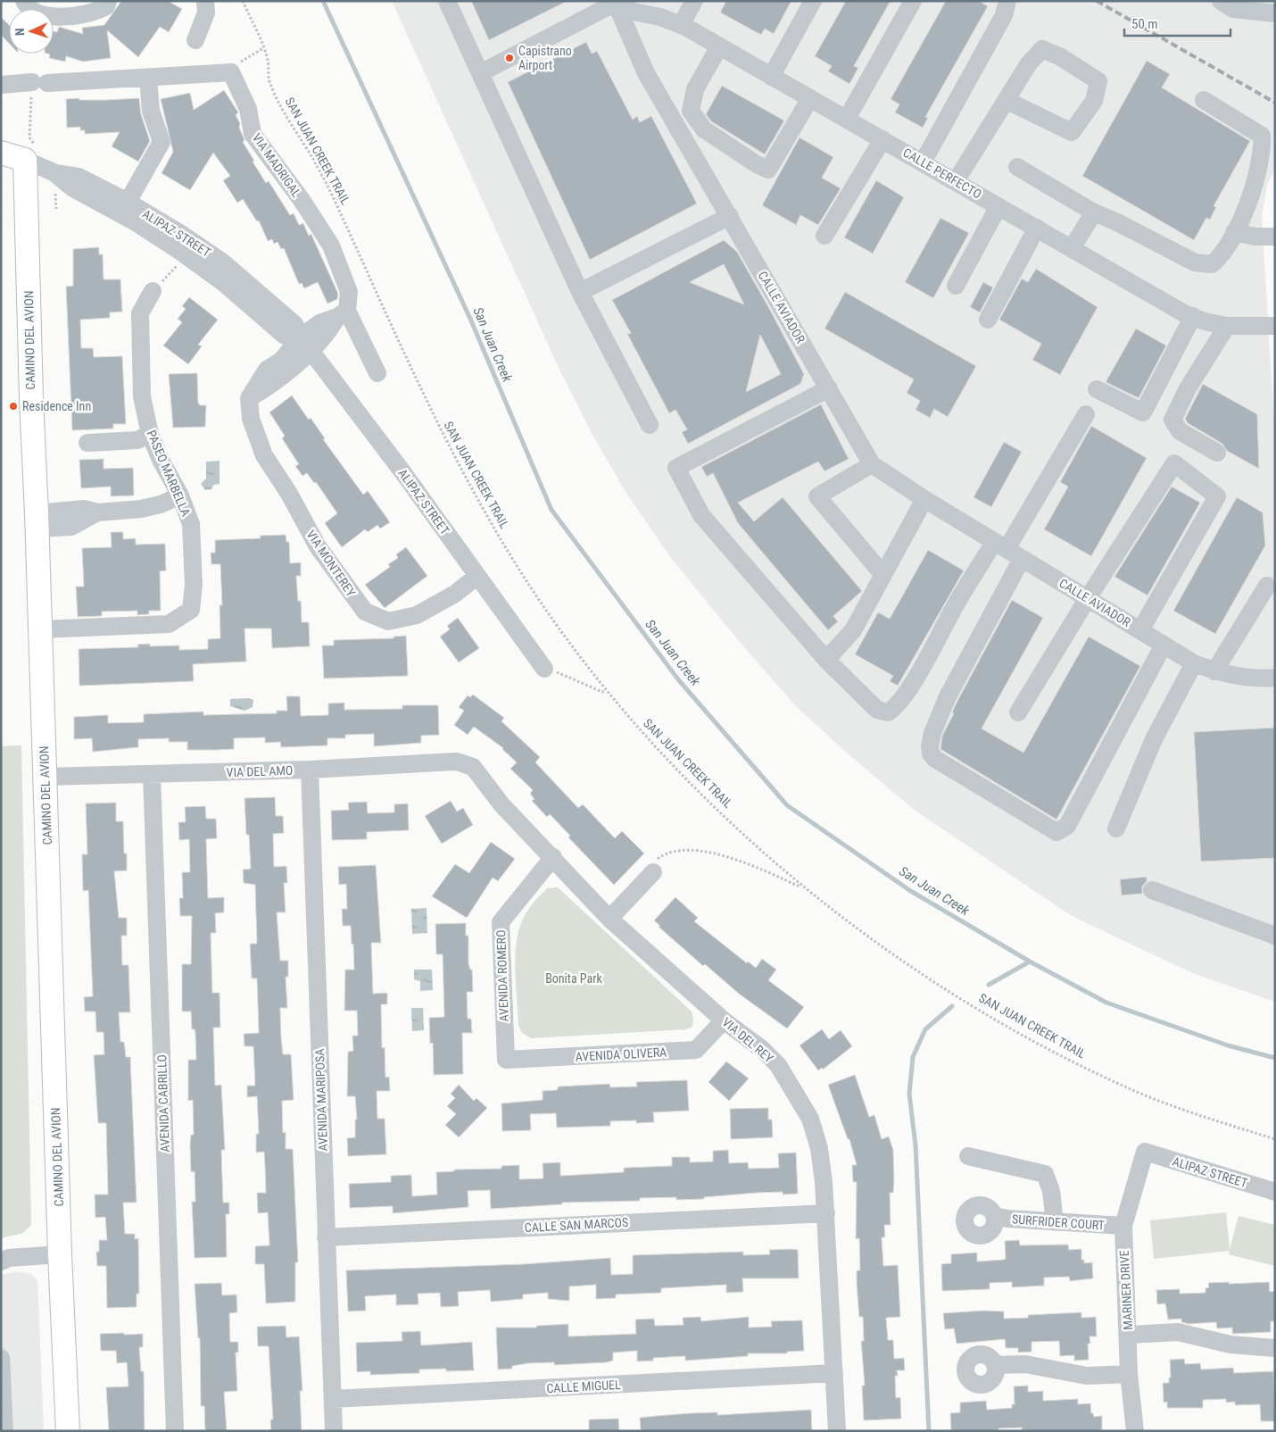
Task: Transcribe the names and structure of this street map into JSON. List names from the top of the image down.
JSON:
{
  "streets": {
    "main road": ["ALIPAZ STREET", "CAMINO DEL AVION"],
    "street": [
      "VIA MADRIGAL",
      "CALLE PERFECTO",
      "CALLE AVIADOR",
      "PASEO MARBELLA",
      "VIA MONTEREY",
      "VIA DEL AMO",
      "AVENIDA ROMERO",
      "VIA DEL REY",
      "AVENIDA OLIVERA",
      "AVENIDA MARIPOSA",
      "AVENIDA CABRILLO",
      "SURFRIDER COURT",
      "CALLE SAN MARCOS",
      "MARINER DRIVE",
      "CALLE MIGUEL"
    ],
    "path": ["SAN JUAN CREEK TRAIL"]
  },
  "crossings": [
    ["VIA MADRIGAL", "VIA MONTEREY"],
    ["CALLE PERFECTO", "CALLE AVIADOR"],
    ["ALIPAZ STREET", "CAMINO DEL AVION"],
    ["ALIPAZ STREET", "VIA MONTEREY"],
    ["ALIPAZ STREET", "MARINER DRIVE"],
    ["CAMINO DEL AVION", "PASEO MARBELLA"],
    ["CAMINO DEL AVION", "VIA DEL AMO"],
    ["VIA DEL AMO", "VIA DEL REY"],
    ["VIA DEL AMO", "AVENIDA MARIPOSA"],
    ["VIA DEL AMO", "AVENIDA CABRILLO"],
    ["AVENIDA ROMERO", "VIA DEL REY"],
    ["AVENIDA ROMERO", "AVENIDA OLIVERA"],
    ["VIA DEL REY", "AVENIDA OLIVERA"],
    ["VIA DEL REY", "CALLE SAN MARCOS"],
    ["VIA DEL REY", "CALLE MIGUEL"],
    ["AVENIDA MARIPOSA", "CALLE SAN MARCOS"],
    ["AVENIDA MARIPOSA", "CALLE MIGUEL"],
    ["SURFRIDER COURT", "MARINER DRIVE"]
  ],
  "water": ["San Juan Creek"],
  "parks": ["Bonita Park"],
  "places": ["Capistrano Airport", "Residence Inn"],
  "scale_bar": "50 m",
  "north": "left"
}
